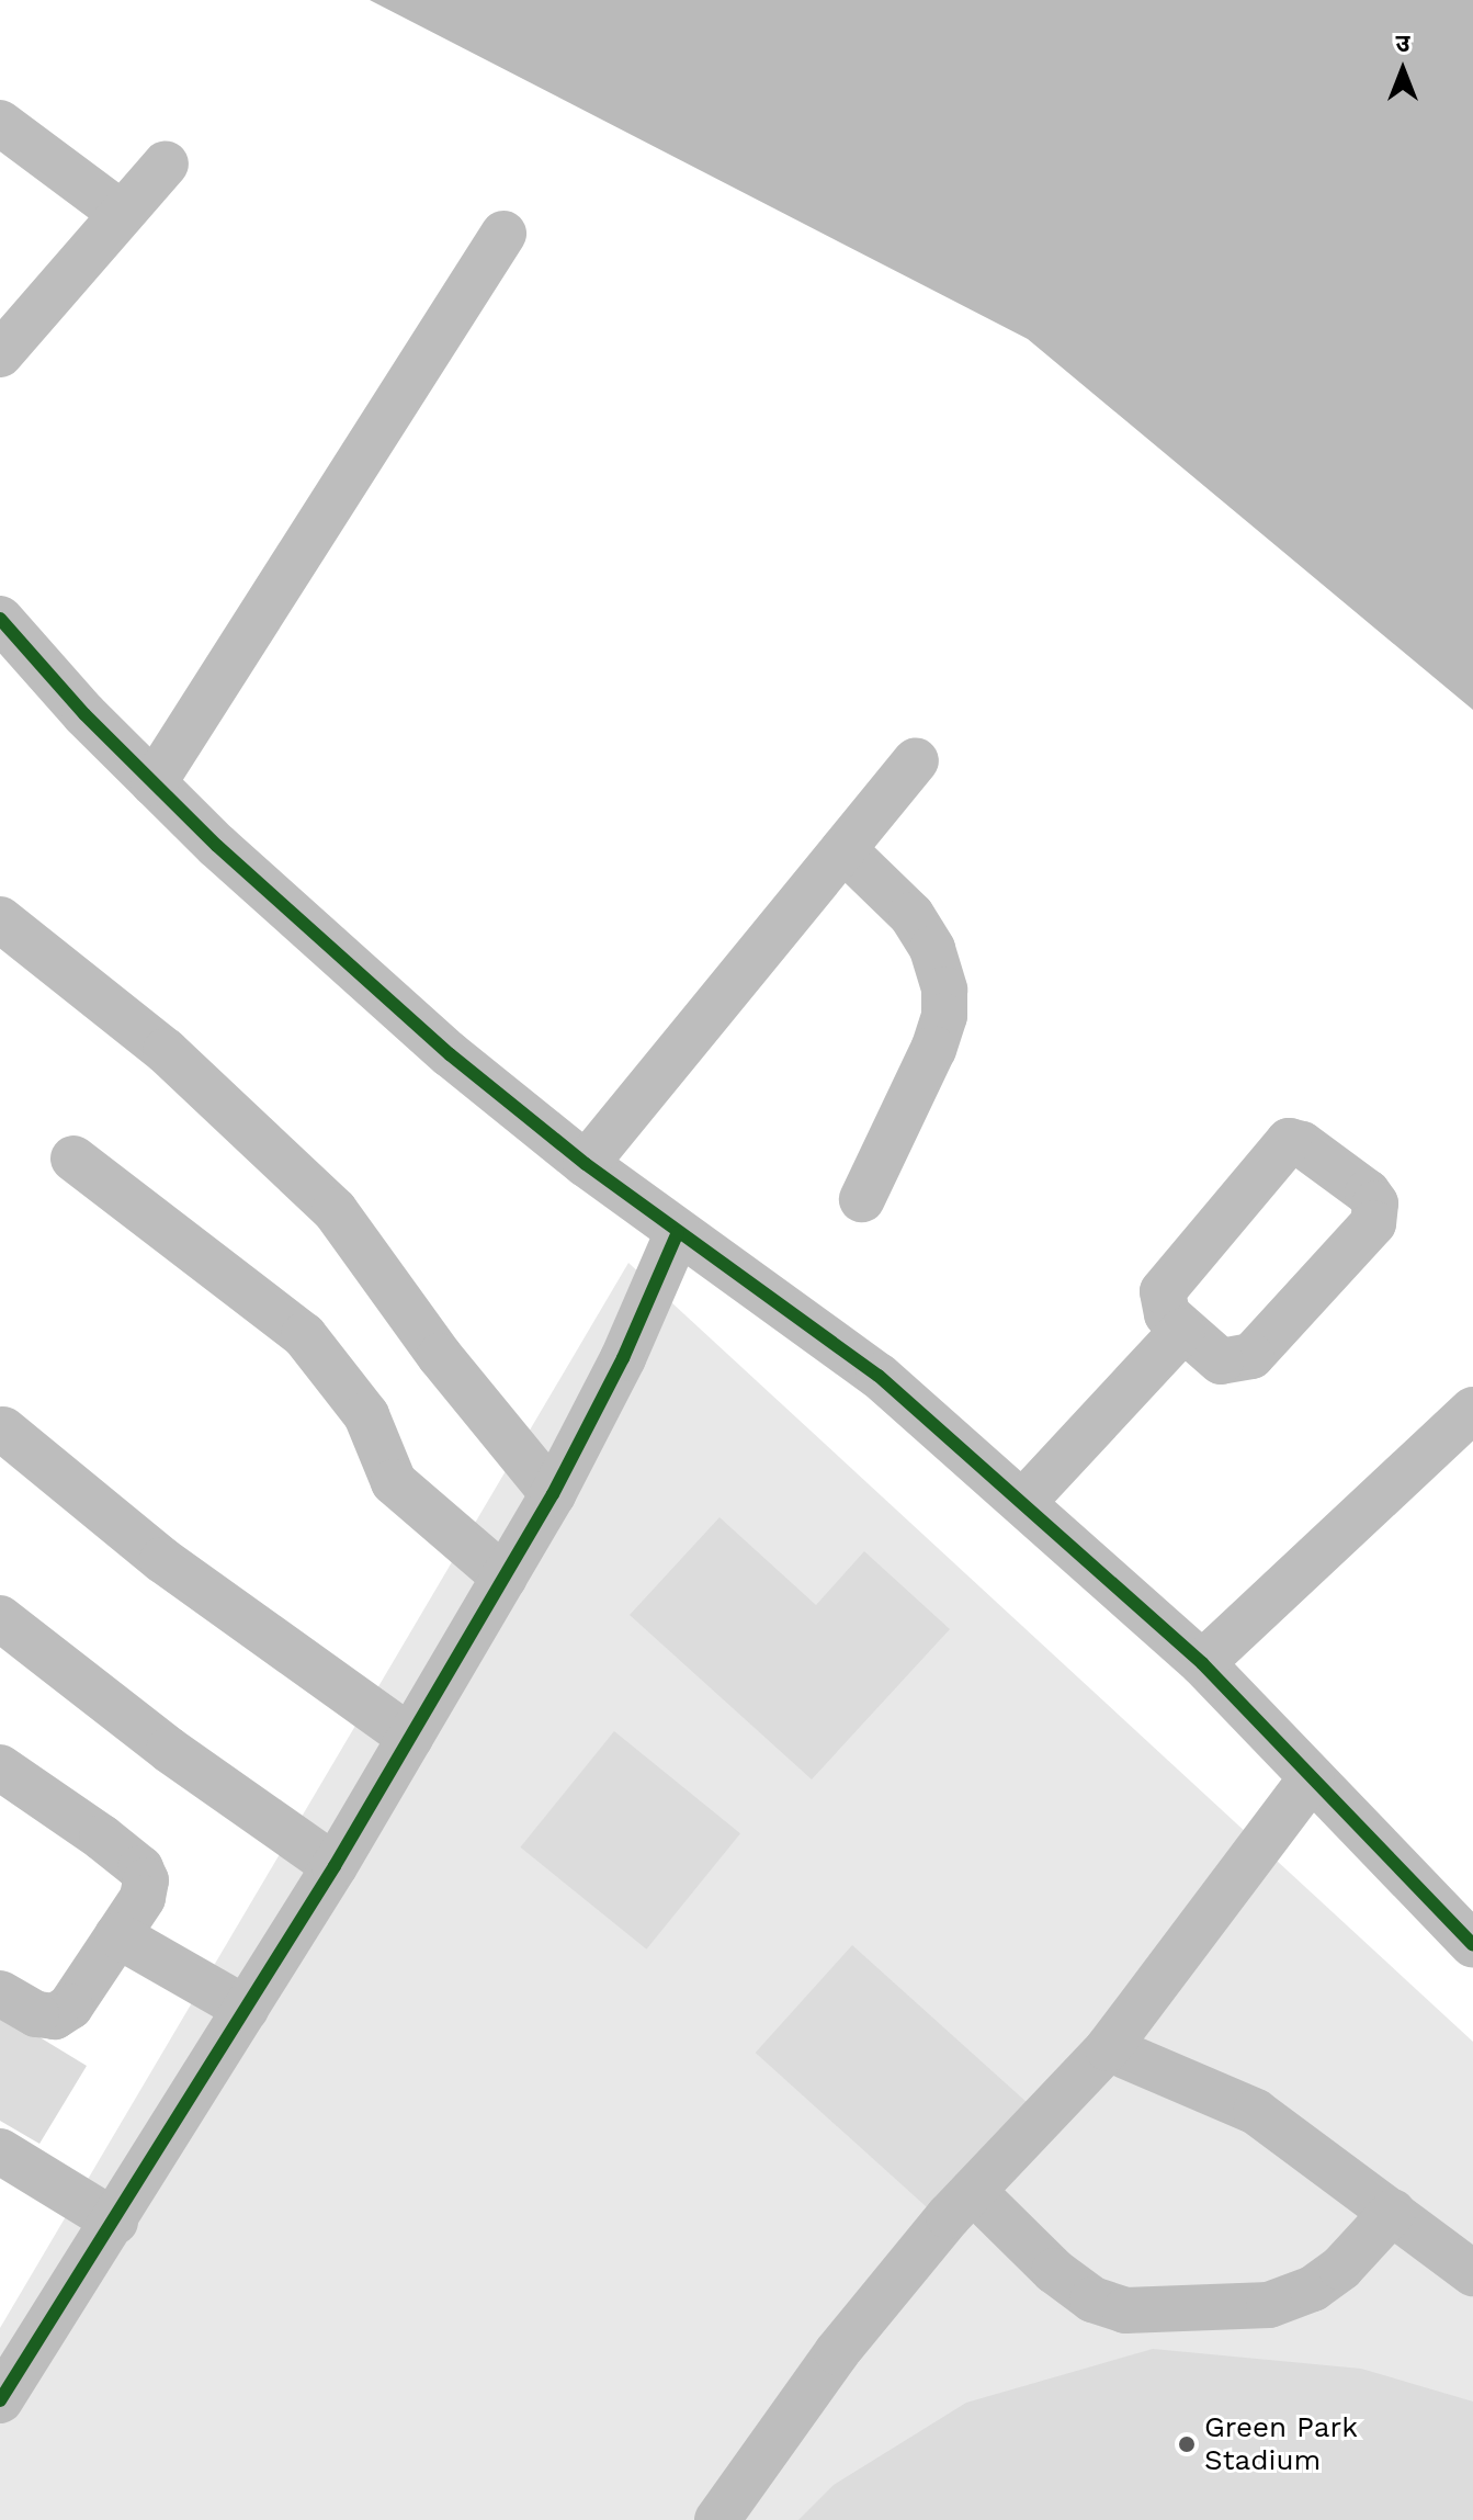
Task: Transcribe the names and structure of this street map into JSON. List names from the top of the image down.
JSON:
{
  "places": ["Green Park Stadium"],
  "north": "top"
}
